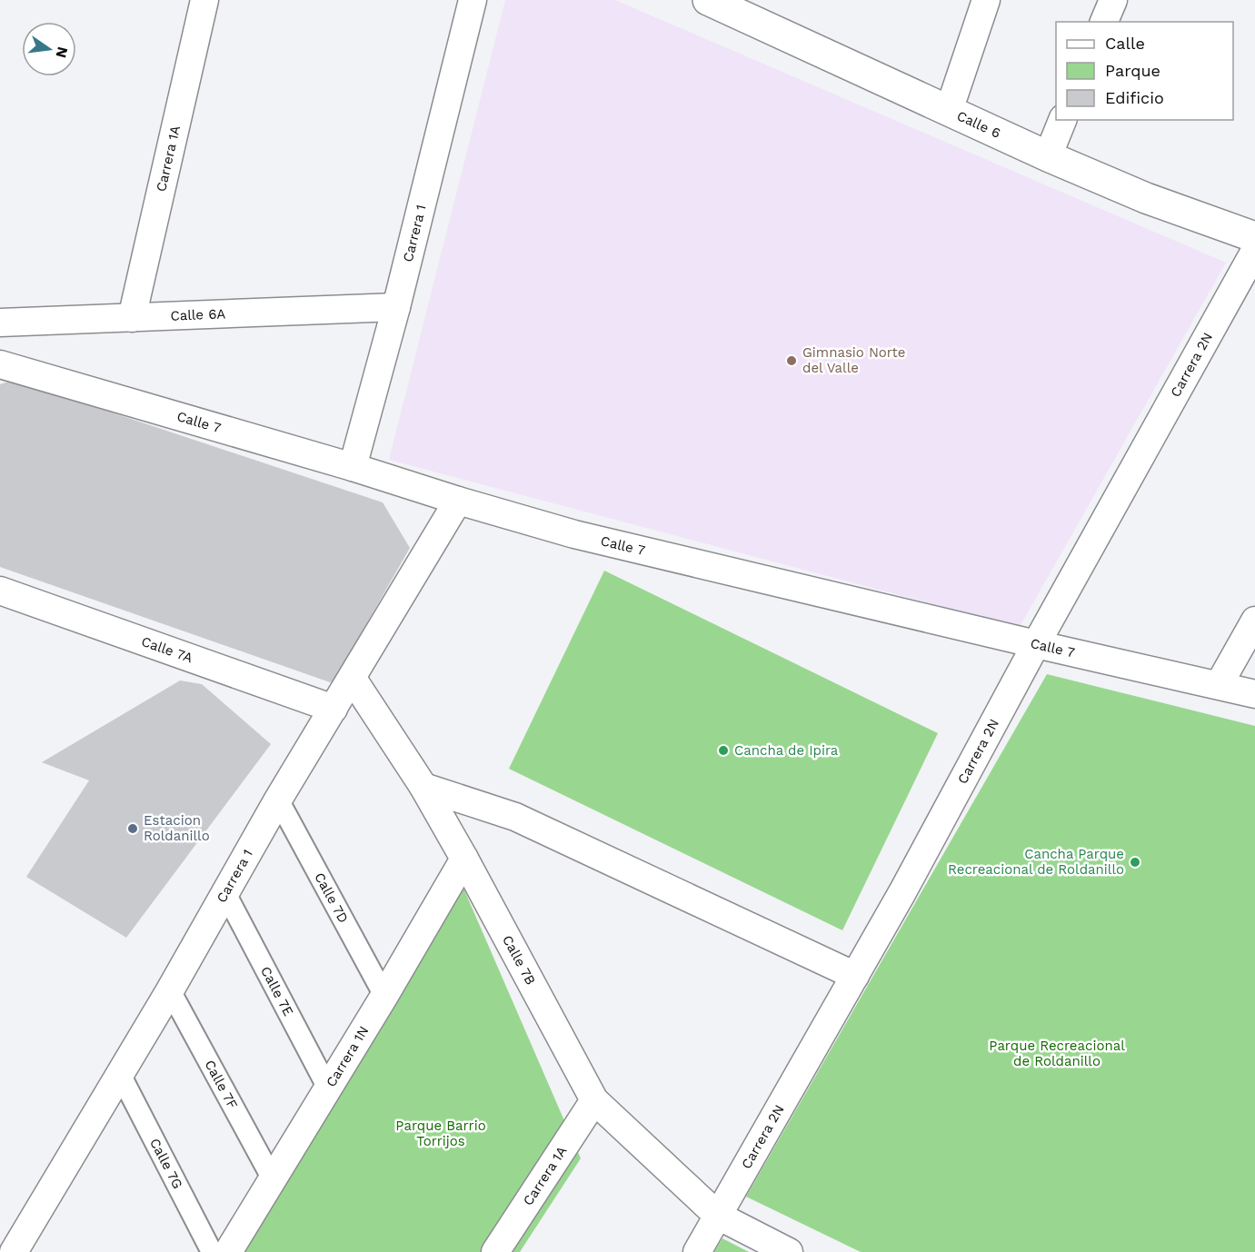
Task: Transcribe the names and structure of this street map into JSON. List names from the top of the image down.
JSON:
{
  "streets": {
    "street": [
      "Calle 6",
      "Carrera 1A",
      "Carrera 1",
      "Calle 6A",
      "Carrera 2N",
      "Calle 7",
      "Calle 7A",
      "Calle 7D",
      "Calle 7B",
      "Calle 7E",
      "Carrera 1N",
      "Calle 7F",
      "Calle 7G"
    ]
  },
  "crossings": [
    ["Carrera 1A", "Calle 6A"],
    ["Carrera 1A", "Calle 7B"],
    ["Carrera 1", "Calle 6A"],
    ["Carrera 1", "Calle 7"],
    ["Carrera 1", "Calle 7A"],
    ["Carrera 1", "Calle 7D"],
    ["Carrera 1", "Calle 7B"],
    ["Carrera 1", "Calle 7E"],
    ["Carrera 1", "Calle 7F"],
    ["Carrera 1", "Calle 7G"],
    ["Carrera 2N", "Calle 7"],
    ["Carrera 2N", "Calle 7B"],
    ["Calle 7D", "Carrera 1N"],
    ["Calle 7B", "Carrera 1N"],
    ["Calle 7E", "Carrera 1N"],
    ["Carrera 1N", "Calle 7F"]
  ],
  "parks": ["Parque Recreacional de Roldanillo", "Parque Barrio Torrijos"],
  "places": [
    "Gimnasio Norte del Valle",
    "Cancha de Ipira",
    "Estacion Roldanillo",
    "Cancha Parque Recreacional de Roldanillo"
  ],
  "legend": ["Calle", "Parque", "Edificio"],
  "north": "right"
}
